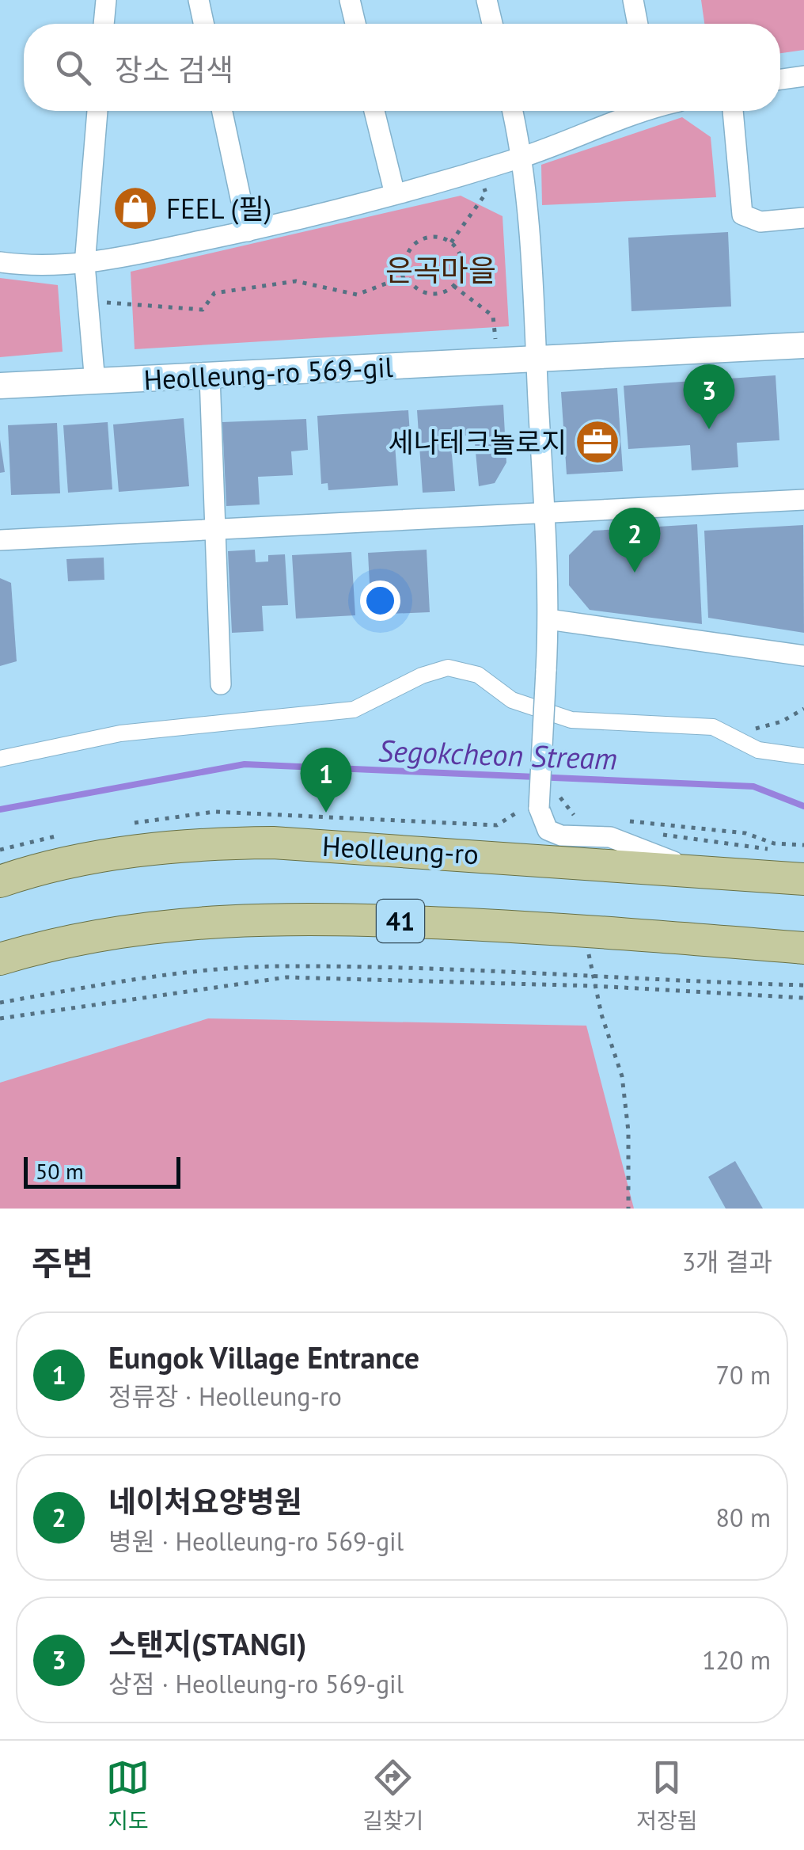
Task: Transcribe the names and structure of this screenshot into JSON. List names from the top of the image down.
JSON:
{
  "streets": {
    "main road": ["Heolleung-ro", "41"],
    "street": ["Heolleung-ro 569-gil"]
  },
  "districts": ["은곡마을"],
  "water": ["Segokcheon Stream"],
  "places": {
    "shop": ["FEEL (필)"],
    "office": ["세나테크놀로지"]
  },
  "scale_bar": "50 m",
  "page": {
    "search": "장소 검색",
    "pins": ["3", "2", "1"],
    "scale": "50 m",
    "heading": ["주변", "3개 결과"],
    "list": [
      {
        "mark": "1",
        "name": "Eungok Village Entrance",
        "note": "정류장 · Heolleung-ro",
        "value": "70 m"
      },
      {
        "mark": "2",
        "name": "네이처요양병원",
        "note": "병원 · Heolleung-ro 569-gil",
        "value": "80 m"
      },
      {
        "mark": "3",
        "name": "스탠지(STANGI)",
        "note": "상점 · Heolleung-ro 569-gil",
        "value": "120 m"
      }
    ],
    "nav": ["지도", "길찾기", "저장됨"]
  }
}
